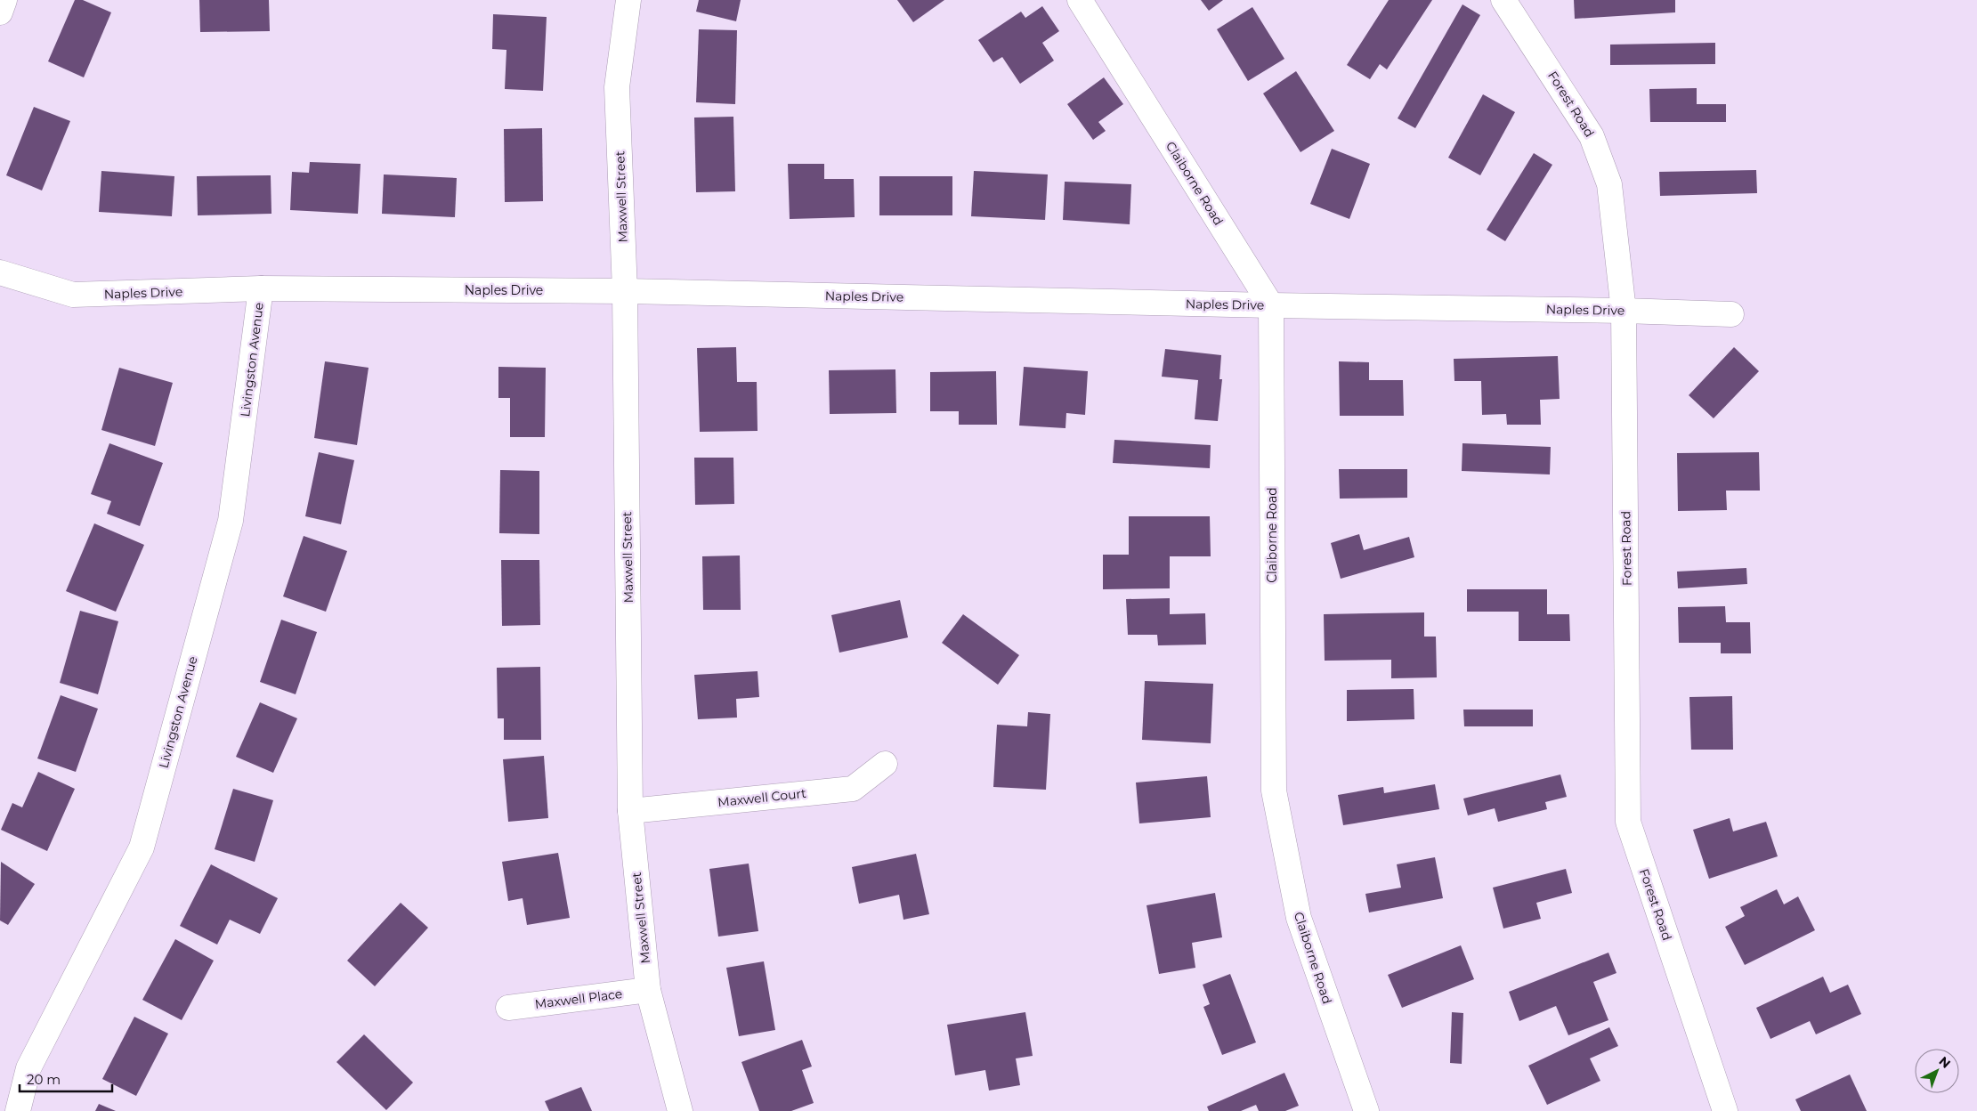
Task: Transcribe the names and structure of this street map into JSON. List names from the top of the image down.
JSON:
{
  "streets": {
    "street": [
      "Forest Road",
      "Claiborne Road",
      "Maxwell Street",
      "Naples Drive",
      "Livingston Avenue",
      "Maxwell Court",
      "Maxwell Place"
    ]
  },
  "crossings": [
    ["Forest Road", "Naples Drive"],
    ["Claiborne Road", "Naples Drive"],
    ["Maxwell Street", "Naples Drive"],
    ["Maxwell Street", "Maxwell Court"],
    ["Maxwell Street", "Maxwell Place"],
    ["Naples Drive", "Livingston Avenue"]
  ],
  "scale_bar": "20 m",
  "north": "top right"
}
